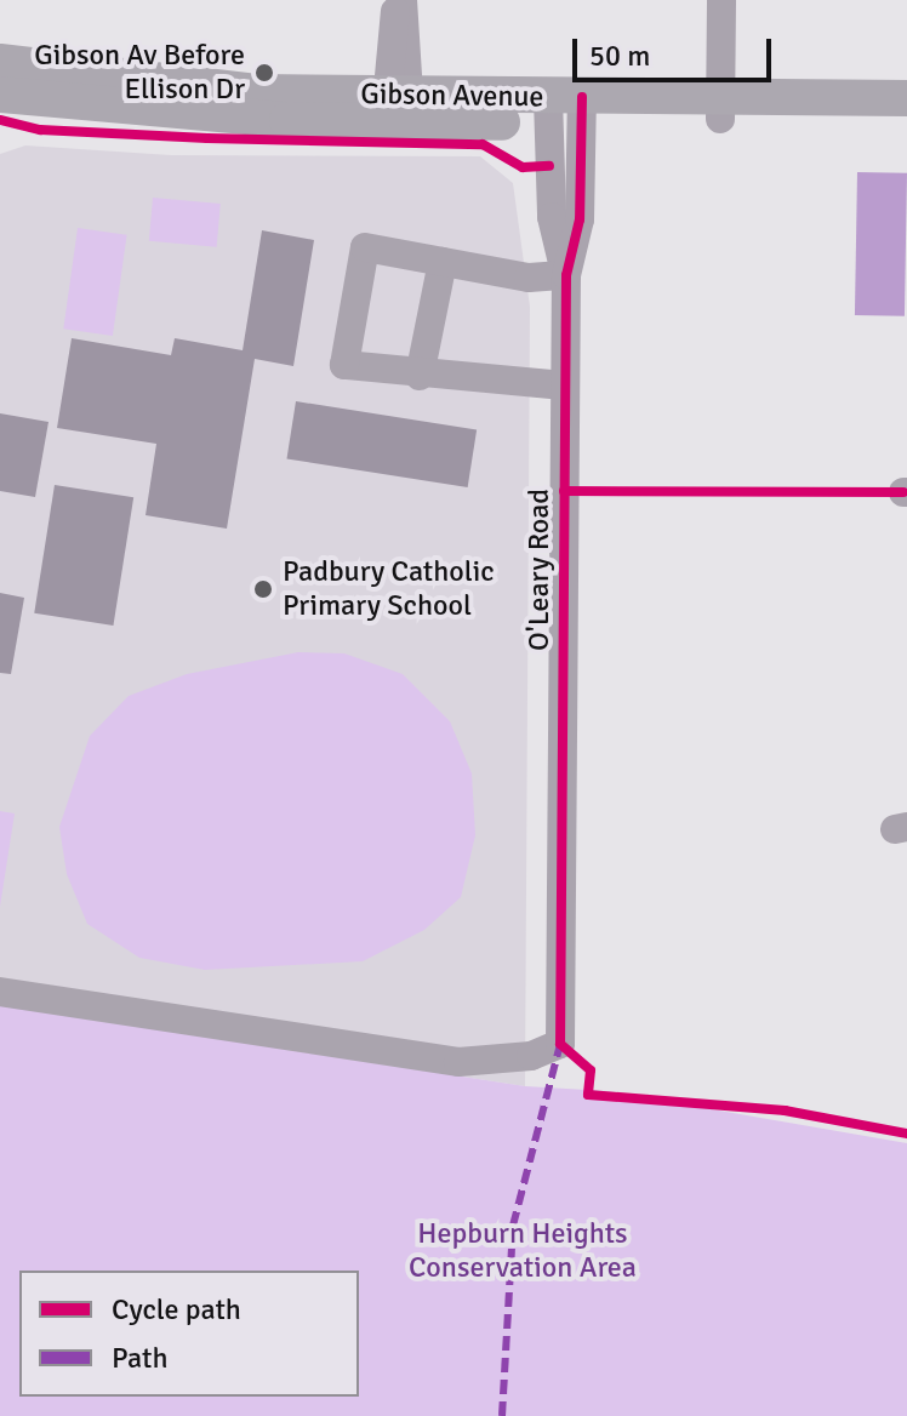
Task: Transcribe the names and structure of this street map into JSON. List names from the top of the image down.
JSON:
{
  "streets": {
    "main road": ["Gibson Avenue"],
    "street": ["O'Leary Road"]
  },
  "crossings": [
    ["Gibson Avenue", "O'Leary Road"]
  ],
  "parks": ["Hepburn Heights Conservation Area"],
  "places": ["Gibson Av Before Ellison Dr", "Padbury Catholic Primary School"],
  "legend": ["Cycle path", "Path"],
  "scale_bar": "50 m"
}
